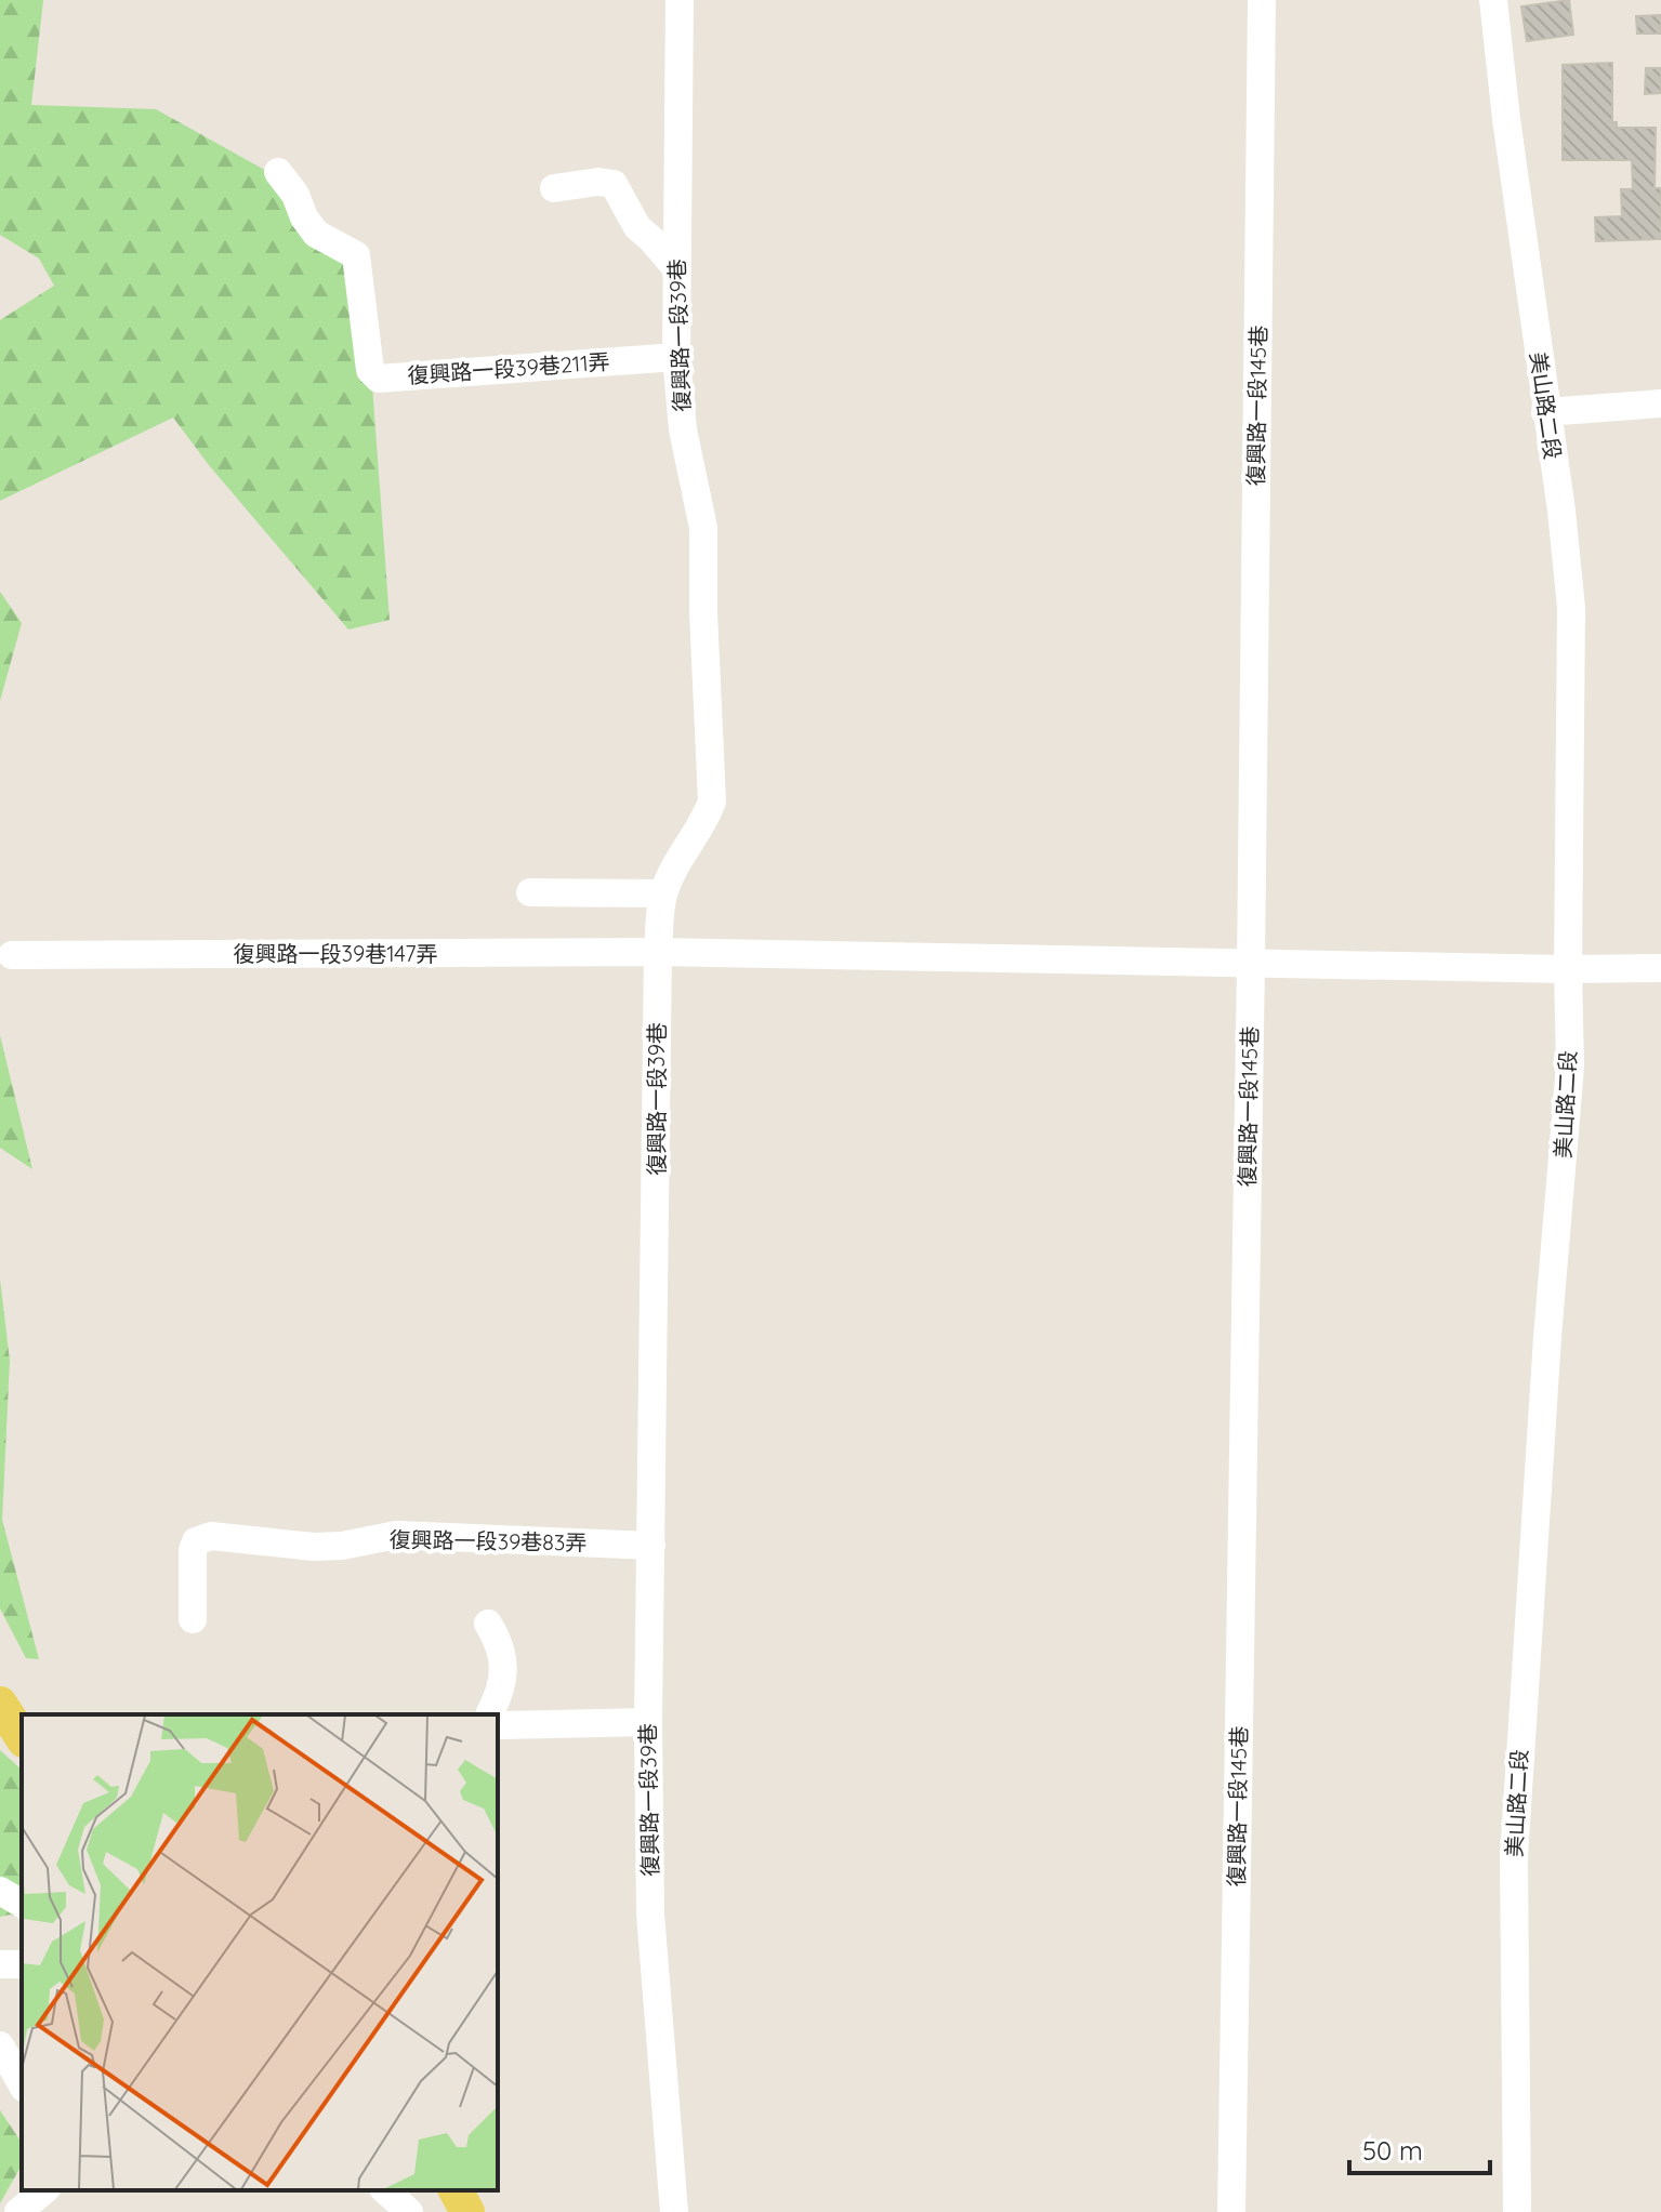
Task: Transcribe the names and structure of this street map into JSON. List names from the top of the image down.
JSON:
{
  "streets": {
    "street": [
      "復興路一段39巷",
      "復興路一段39巷211弄",
      "復興路一段145巷",
      "美山路二段",
      "復興路一段39巷147弄",
      "復興路一段39巷83弄"
    ]
  },
  "crossings": [
    ["復興路一段39巷", "復興路一段39巷211弄"],
    ["復興路一段39巷", "復興路一段39巷147弄"],
    ["復興路一段39巷", "復興路一段39巷83弄"],
    ["復興路一段145巷", "復興路一段39巷147弄"],
    ["美山路二段", "復興路一段39巷147弄"]
  ],
  "scale_bar": "50 m"
}
